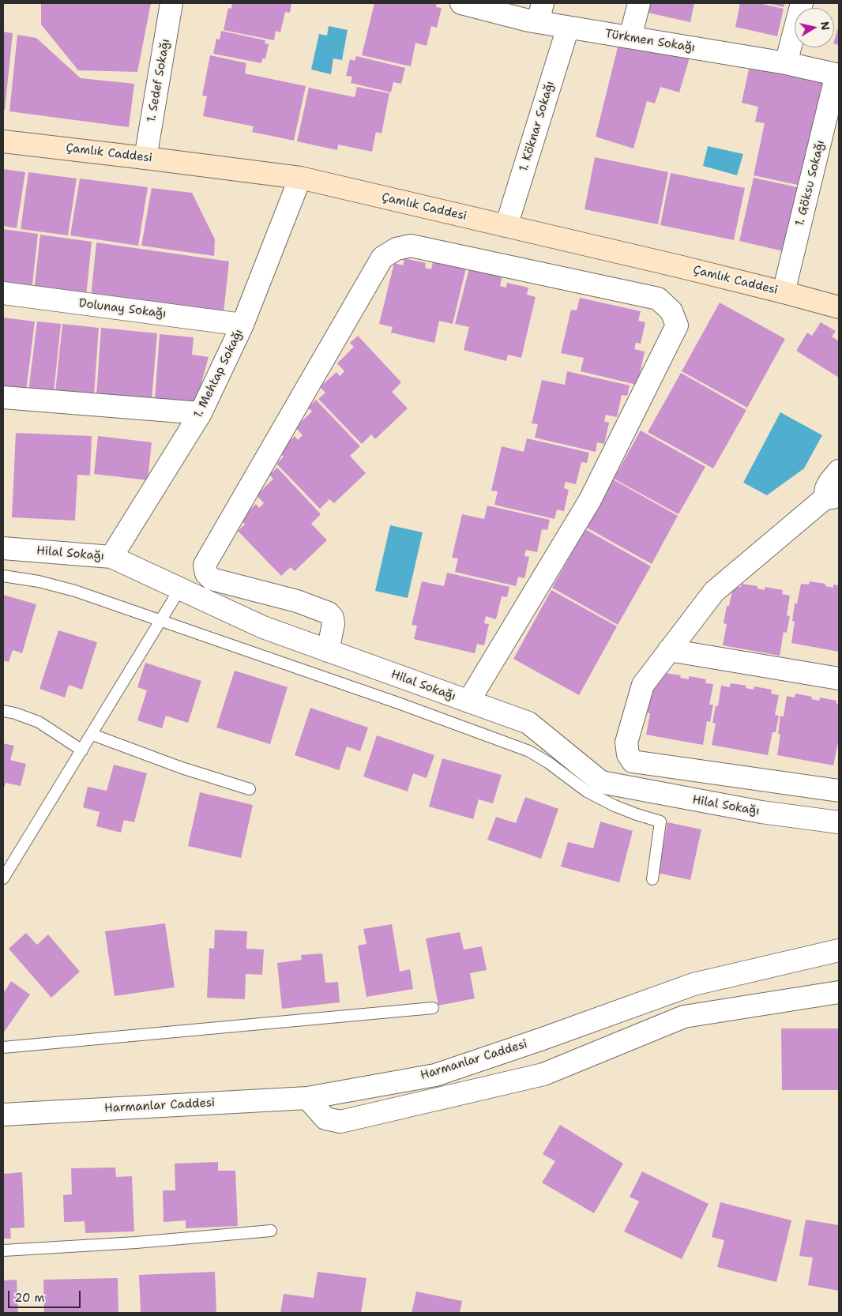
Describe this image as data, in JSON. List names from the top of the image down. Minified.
{"streets":{"main road":["Çamlık Caddesi"],"street":["Türkmen Sokağı","1. Sedef Sokağı","1. Köknar Sokağı","1. Göksu Sokağı","Dolunay Sokağı","1. Mehtap Sokağı","Hilal Sokağı","Harmanlar Caddesi"]},"crossings":[["Türkmen Sokağı","1. Köknar Sokağı"],["Türkmen Sokağı","1. Göksu Sokağı"],["1. Sedef Sokağı","Çamlık Caddesi"],["1. Köknar Sokağı","Çamlık Caddesi"],["Çamlık Caddesi","1. Göksu Sokağı"],["Çamlık Caddesi","1. Mehtap Sokağı"],["Dolunay Sokağı","1. Mehtap Sokağı"],["1. Mehtap Sokağı","Hilal Sokağı"]],"scale_bar":"20 m","north":"right"}
